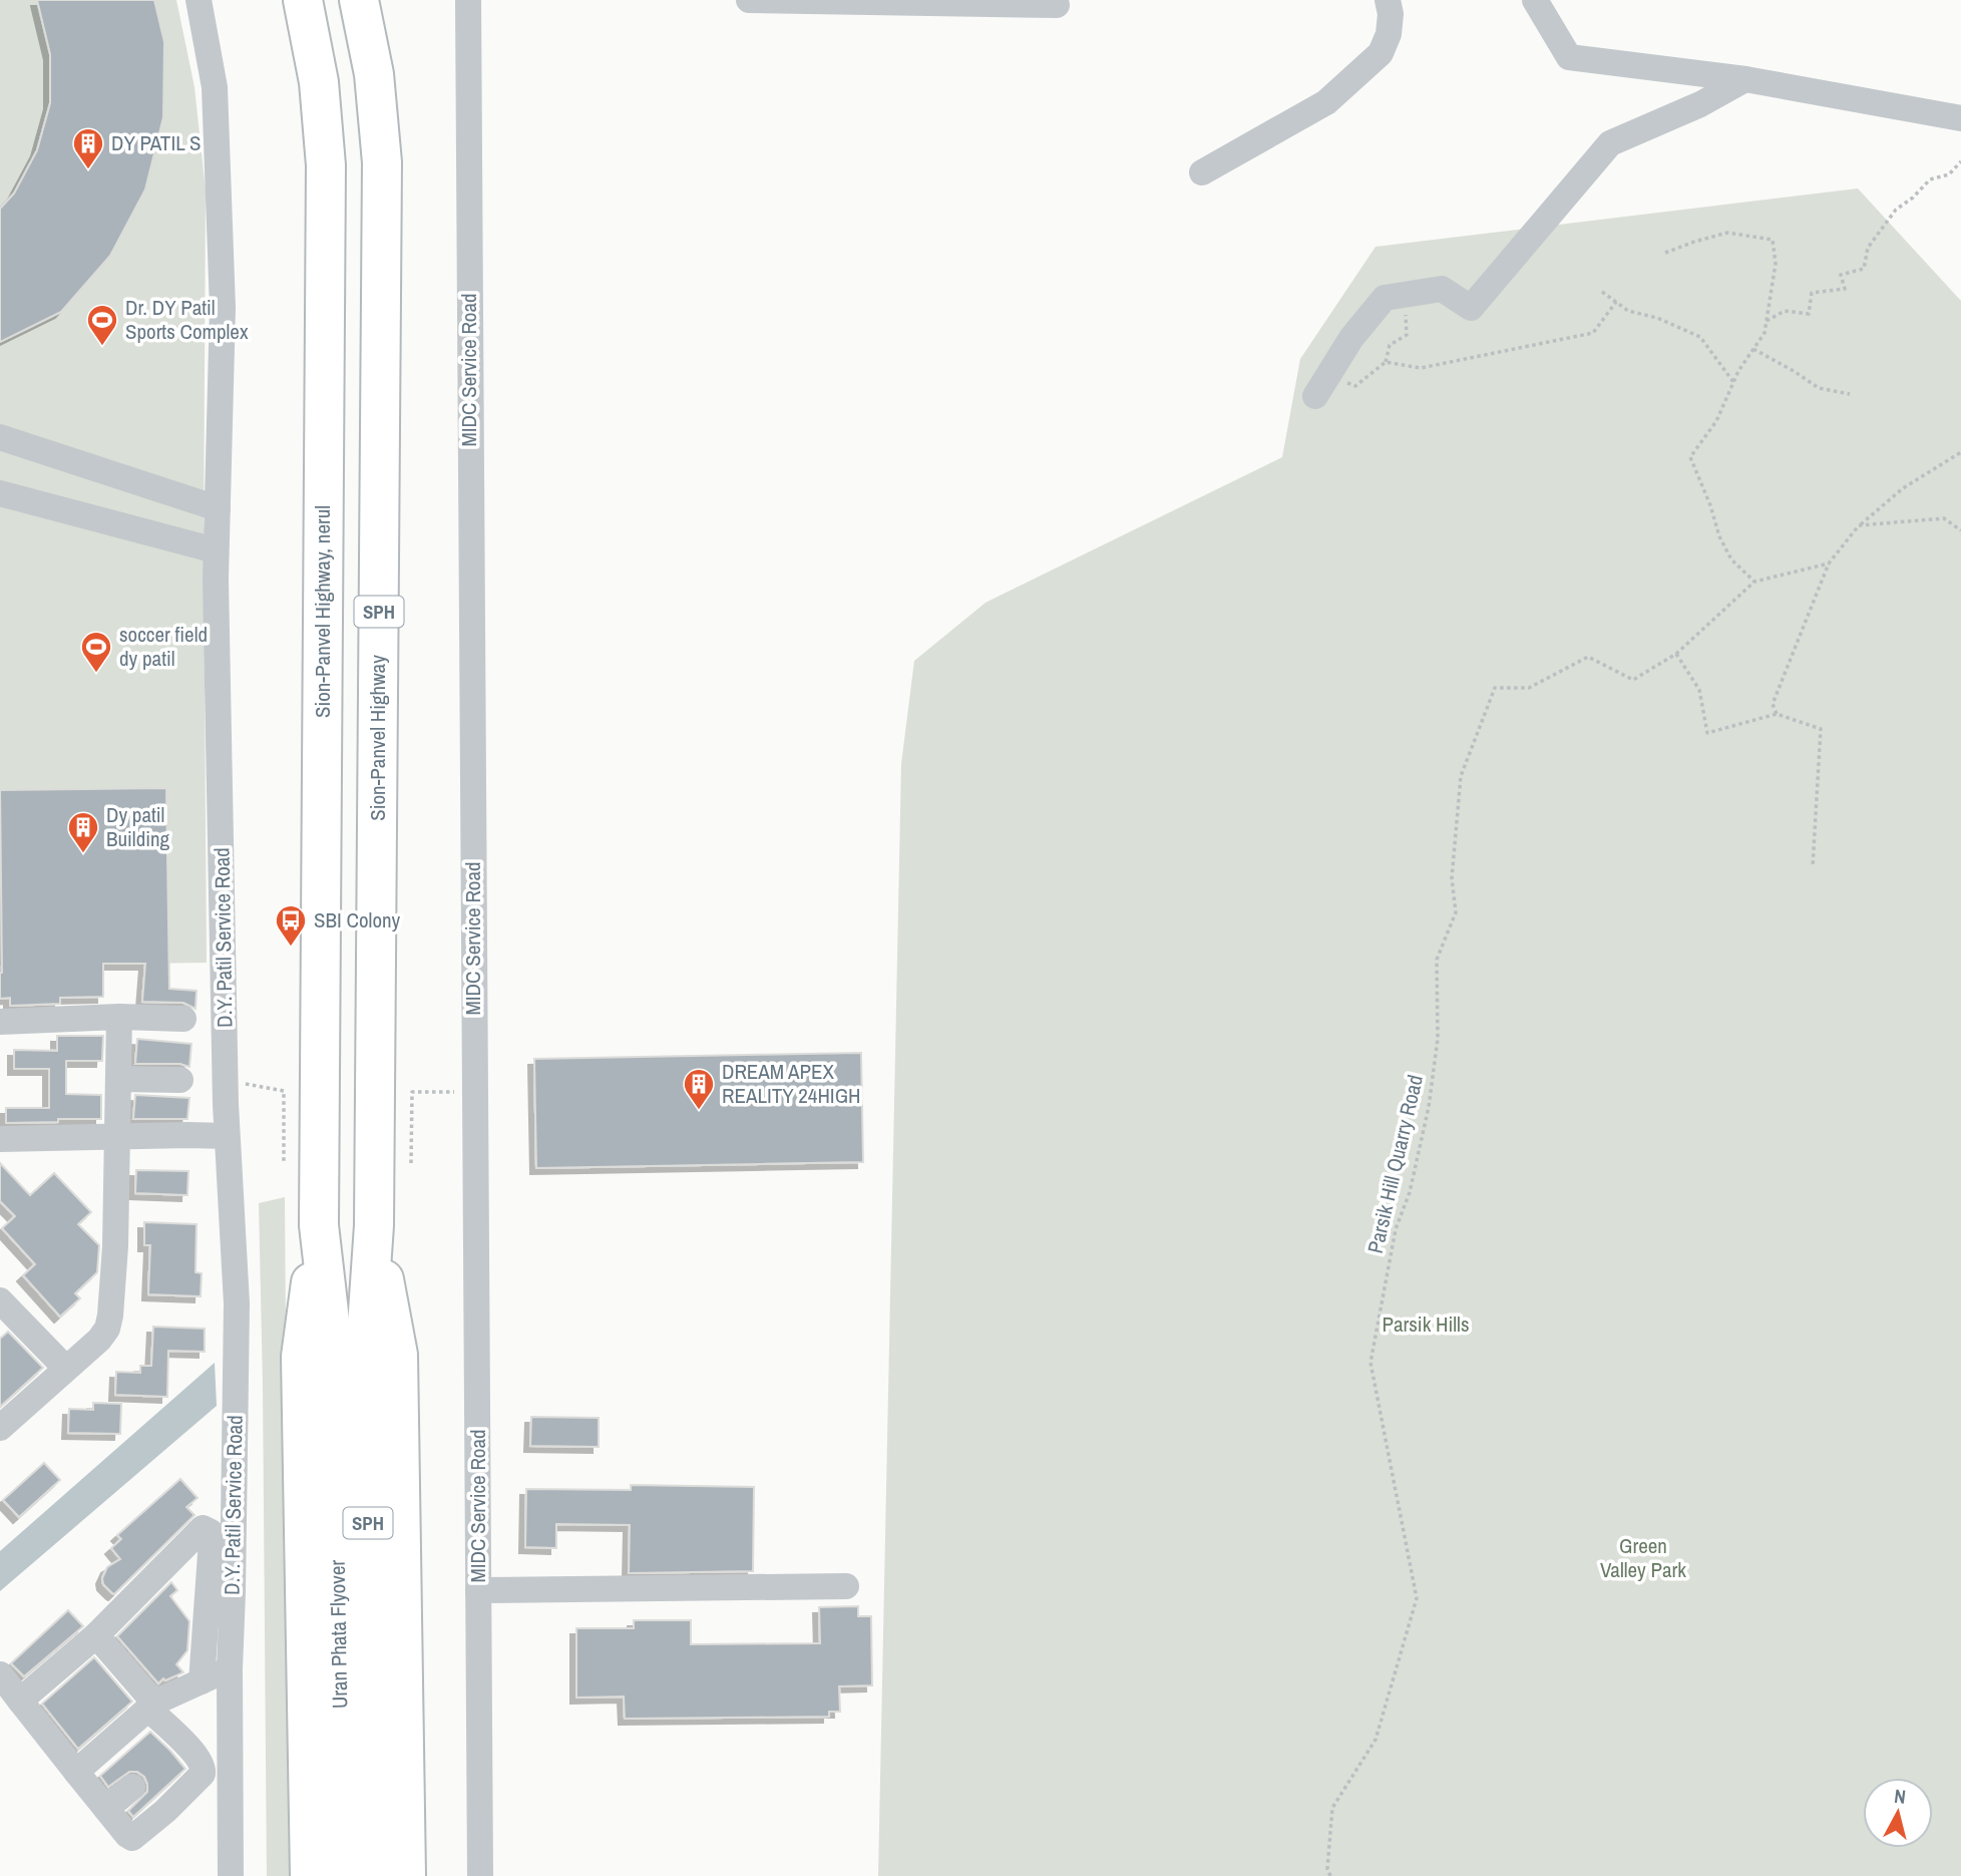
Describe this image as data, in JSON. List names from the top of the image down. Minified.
{"streets":{"highway":["Sion-Panvel Highway, nerul","SPH","Sion-Panvel Highway","Uran Phata Flyover"],"street":["MIDC Service Road","D.Y. Patil Service Road"],"path":["Parsik Hill Quarry Road"]},"crossings":[["Sion-Panvel Highway, nerul","Uran Phata Flyover"],["Sion-Panvel Highway","Uran Phata Flyover"]],"parks":["Parsik Hills","Green Valley Park"],"places":{"building":["DY PATIL S","Dy patil Building","DREAM APEX REALITY 24HIGH"],"sports":["Dr. DY Patil Sports Complex","soccer field dy patil"],"bus stop":["SBI Colony"]},"north":"top"}
